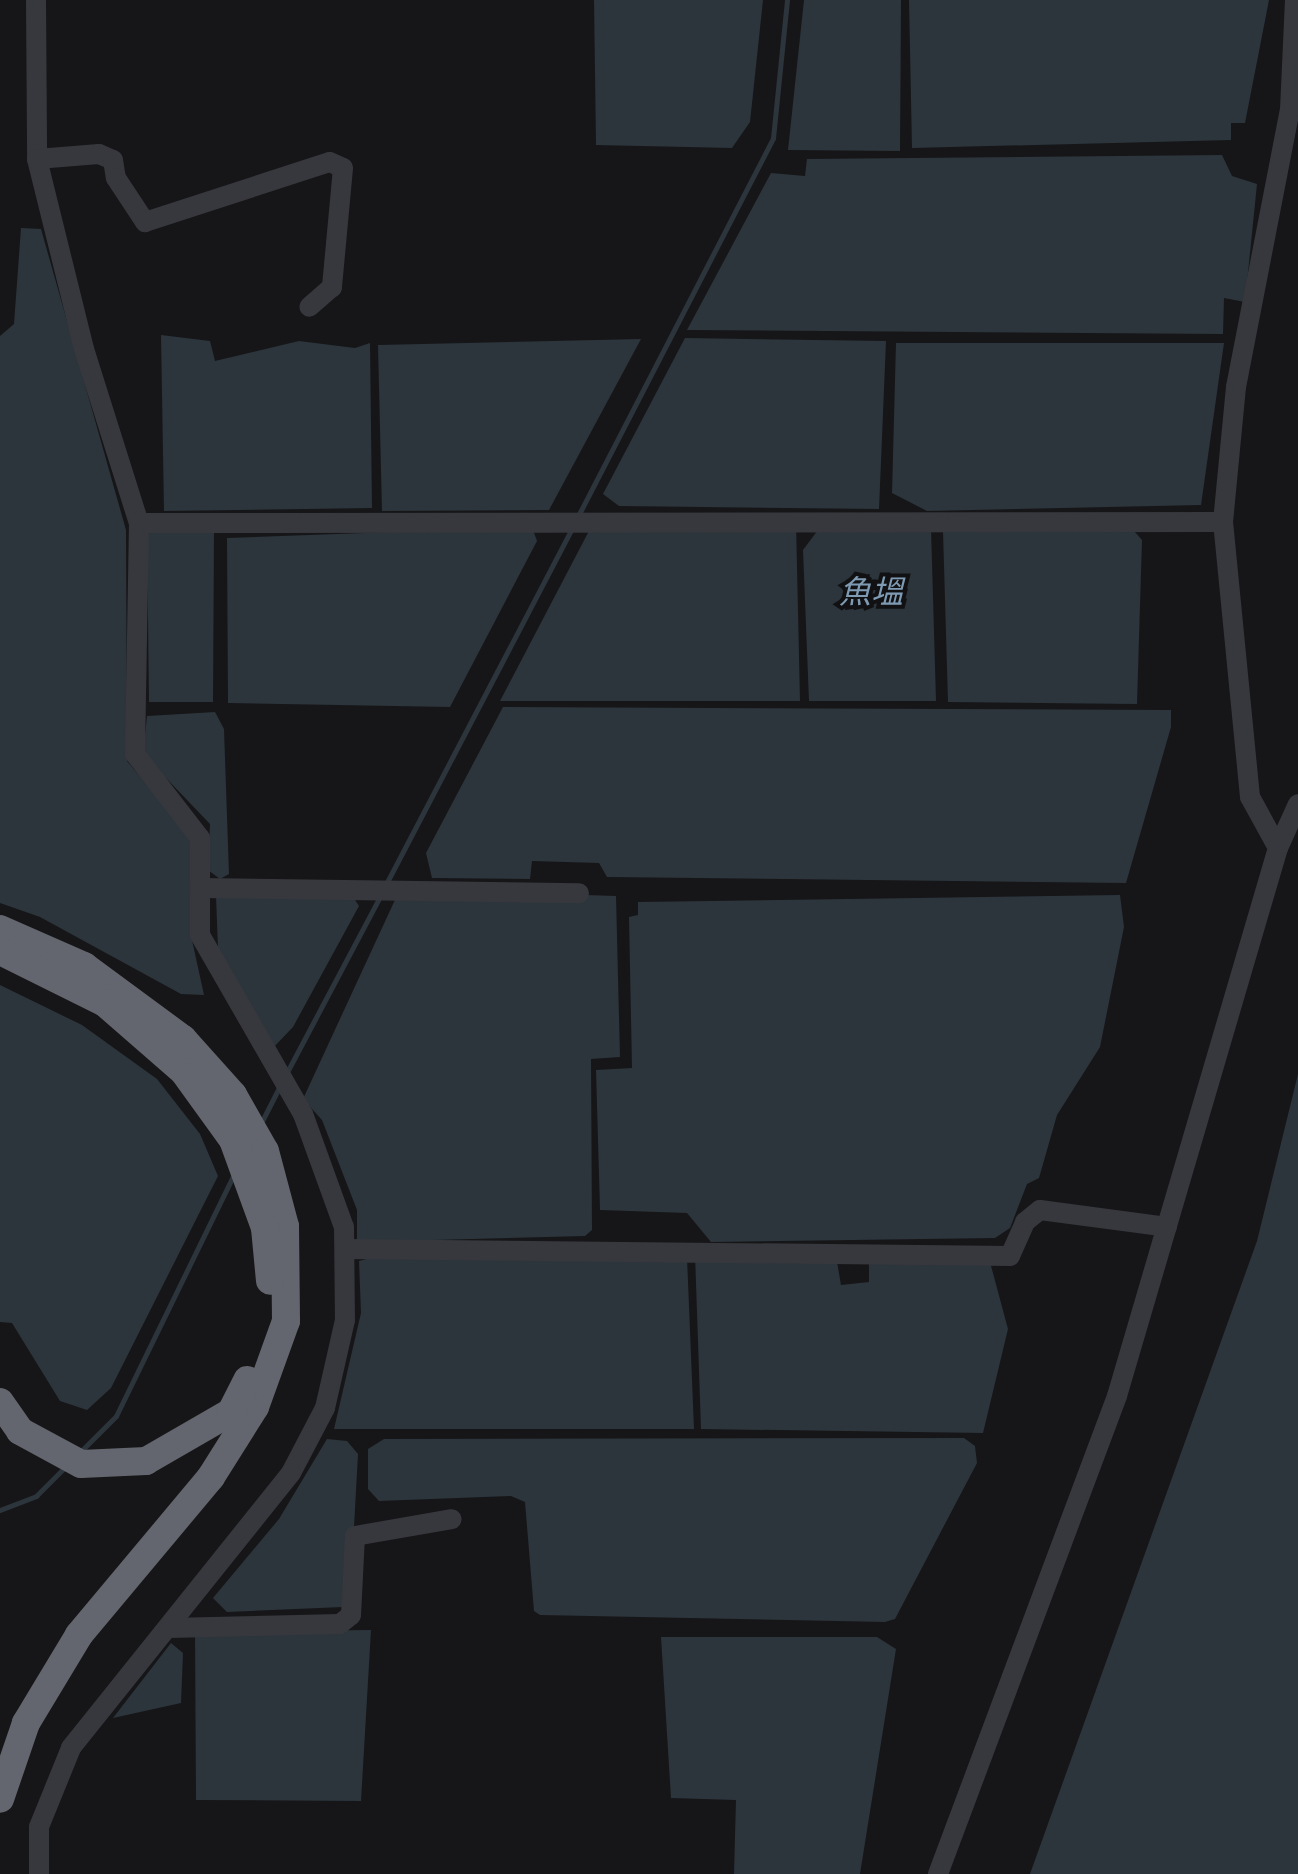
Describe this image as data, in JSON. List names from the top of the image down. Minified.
{"water":["魚塭"]}
